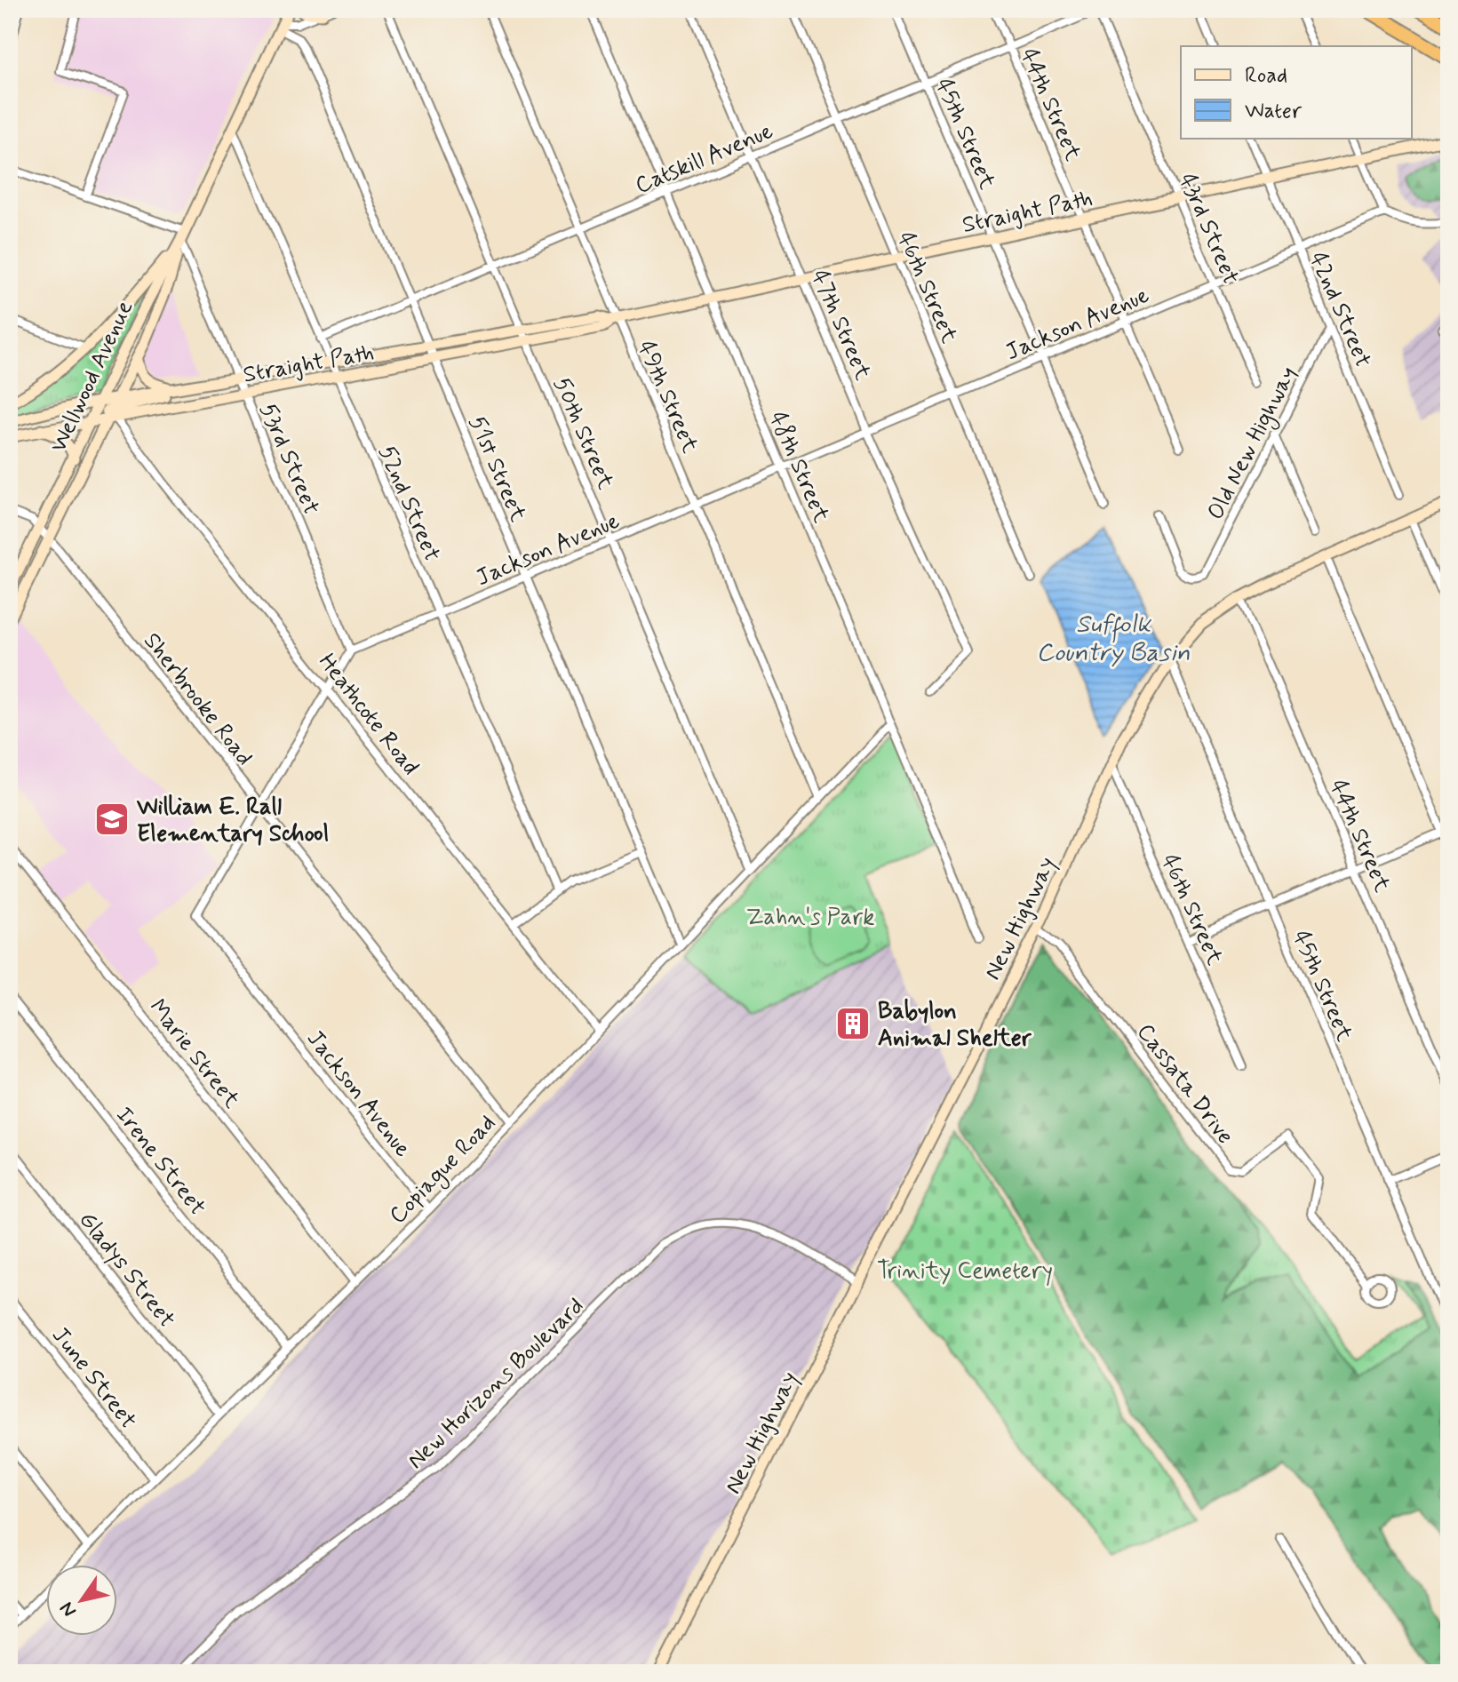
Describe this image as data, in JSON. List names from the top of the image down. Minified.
{"streets":{"main road":["Straight Path","Wellwood Avenue","New Highway"],"street":["44th Street","45th Street","Catskill Avenue","43rd Street","46th Street","42nd Street","Jackson Avenue","47th Street","49th Street","50th Street","Old New Highway","53rd Street","48th Street","51st Street","52nd Street","Sherbrooke Road","Heathcote Road","Marie Street","Cassata Drive","Irene Street","Copiague Road","Gladys Street","June Street","New Horizons Boulevard"]},"crossings":[["44th Street","Catskill Avenue"],["44th Street","Straight Path"],["44th Street","Jackson Avenue"],["44th Street","New Highway"],["45th Street","Catskill Avenue"],["45th Street","Straight Path"],["45th Street","Jackson Avenue"],["45th Street","New Highway"],["Catskill Avenue","43rd Street"],["Catskill Avenue","46th Street"],["Catskill Avenue","47th Street"],["Catskill Avenue","49th Street"],["Catskill Avenue","50th Street"],["Catskill Avenue","48th Street"],["Catskill Avenue","51st Street"],["Catskill Avenue","52nd Street"],["Straight Path","43rd Street"],["Straight Path","46th Street"],["Straight Path","42nd Street"],["Straight Path","47th Street"],["Straight Path","Wellwood Avenue"],["Straight Path","49th Street"],["Straight Path","50th Street"],["Straight Path","53rd Street"],["Straight Path","48th Street"],["Straight Path","51st Street"],["Straight Path","52nd Street"],["Straight Path","Heathcote Road"],["43rd Street","Jackson Avenue"],["46th Street","Jackson Avenue"],["46th Street","New Highway"],["42nd Street","Jackson Avenue"],["42nd Street","Old New Highway"],["Jackson Avenue","47th Street"],["Jackson Avenue","49th Street"],["Jackson Avenue","50th Street"],["Jackson Avenue","53rd Street"],["Jackson Avenue","48th Street"],["Jackson Avenue","51st Street"],["Jackson Avenue","52nd Street"],["Jackson Avenue","Sherbrooke Road"],["Jackson Avenue","Heathcote Road"],["Jackson Avenue","Copiague Road"],["Wellwood Avenue","53rd Street"],["Wellwood Avenue","51st Street"],["Wellwood Avenue","52nd Street"],["Wellwood Avenue","Sherbrooke Road"],["Wellwood Avenue","Heathcote Road"],["49th Street","Copiague Road"],["50th Street","Copiague Road"],["48th Street","Copiague Road"],["51st Street","Copiague Road"],["Sherbrooke Road","Copiague Road"],["Heathcote Road","Copiague Road"],["New Highway","Cassata Drive"],["New Highway","New Horizons Boulevard"],["Marie Street","Copiague Road"],["Irene Street","Copiague Road"],["Copiague Road","Gladys Street"],["Copiague Road","June Street"]],"water":["Suffolk Country Basin"],"parks":["Zahn's Park","Trinity Cemetery"],"places":{"school or university":["William E. Rall Elementary School"],"building":["Babylon Animal Shelter"]},"legend":["Road","Water"],"north":"bottom left"}
